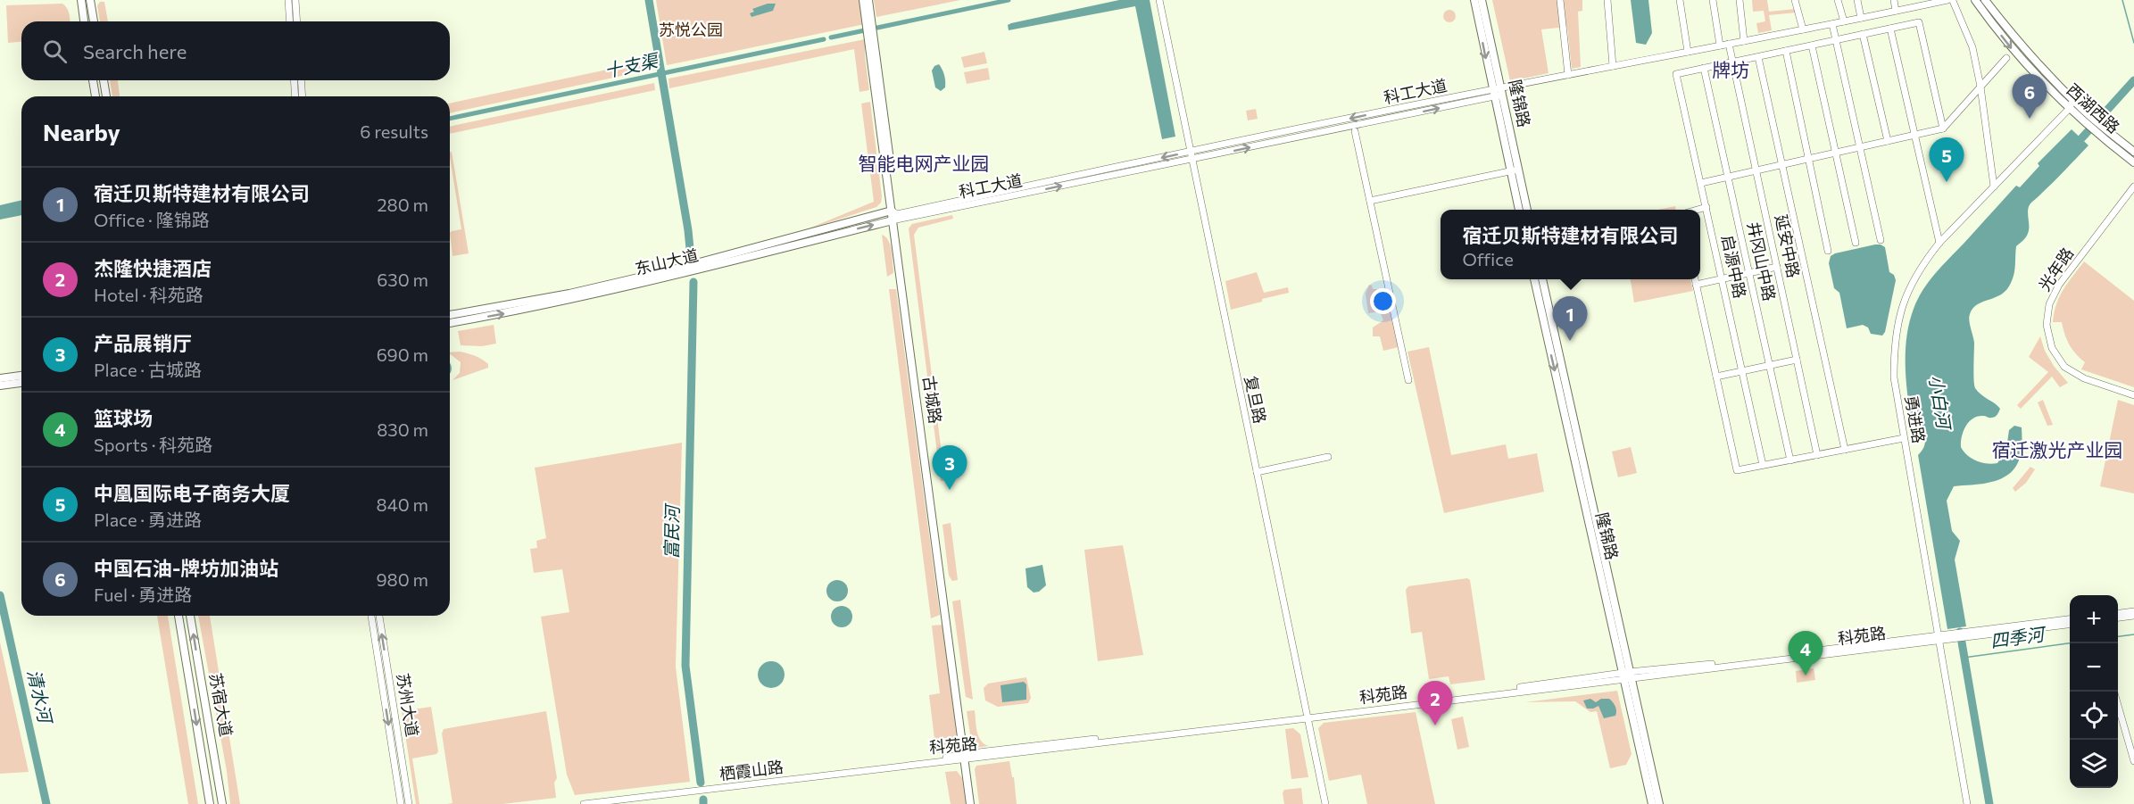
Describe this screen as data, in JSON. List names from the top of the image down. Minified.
{"streets":{"main road":["隆锦路","西湖西路","东山大道","古城路","苏宿大道"],"street":["科工大道","延安中路","井冈山中路","启源中路","光年路","复旦路","勇进路","科苑路","苏州大道","栖霞山路"]},"crossings":[["科工大道","隆锦路"],["科工大道","延安中路"],["科工大道","东山大道"],["科工大道","古城路"],["科工大道","复旦路"],["隆锦路","科苑路"],["西湖西路","勇进路"],["井冈山中路","启源中路"],["东山大道","古城路"],["古城路","科苑路"],["复旦路","科苑路"],["勇进路","科苑路"],["科苑路","栖霞山路"]],"districts":["牌坊","智能电网产业园","宿迁激光产业园"],"water":["十支渠","小白河","富民河","四季河","清水河"],"parks":["苏悦公园"],"page":{"search":"Search here","pins":["6","5","1","3","4","2"],"heading":["Nearby","6 results"],"list":[{"mark":"1","name":"宿迁贝斯特建材有限公司","note":"Office · 隆锦路","value":"280 m"},{"mark":"2","name":"杰隆快捷酒店","note":"Hotel · 科苑路","value":"630 m"},{"mark":"3","name":"产品展销厅","note":"Place · 古城路","value":"690 m"},{"mark":"4","name":"篮球场","note":"Sports · 科苑路","value":"830 m"},{"mark":"5","name":"中凰国际电子商务大厦","note":"Place · 勇进路","value":"840 m"},{"mark":"6","name":"中国石油-牌坊加油站","note":"Fuel · 勇进路","value":"980 m"}],"popup":["宿迁贝斯特建材有限公司","Office"],"map_buttons":["+","−"]}}
